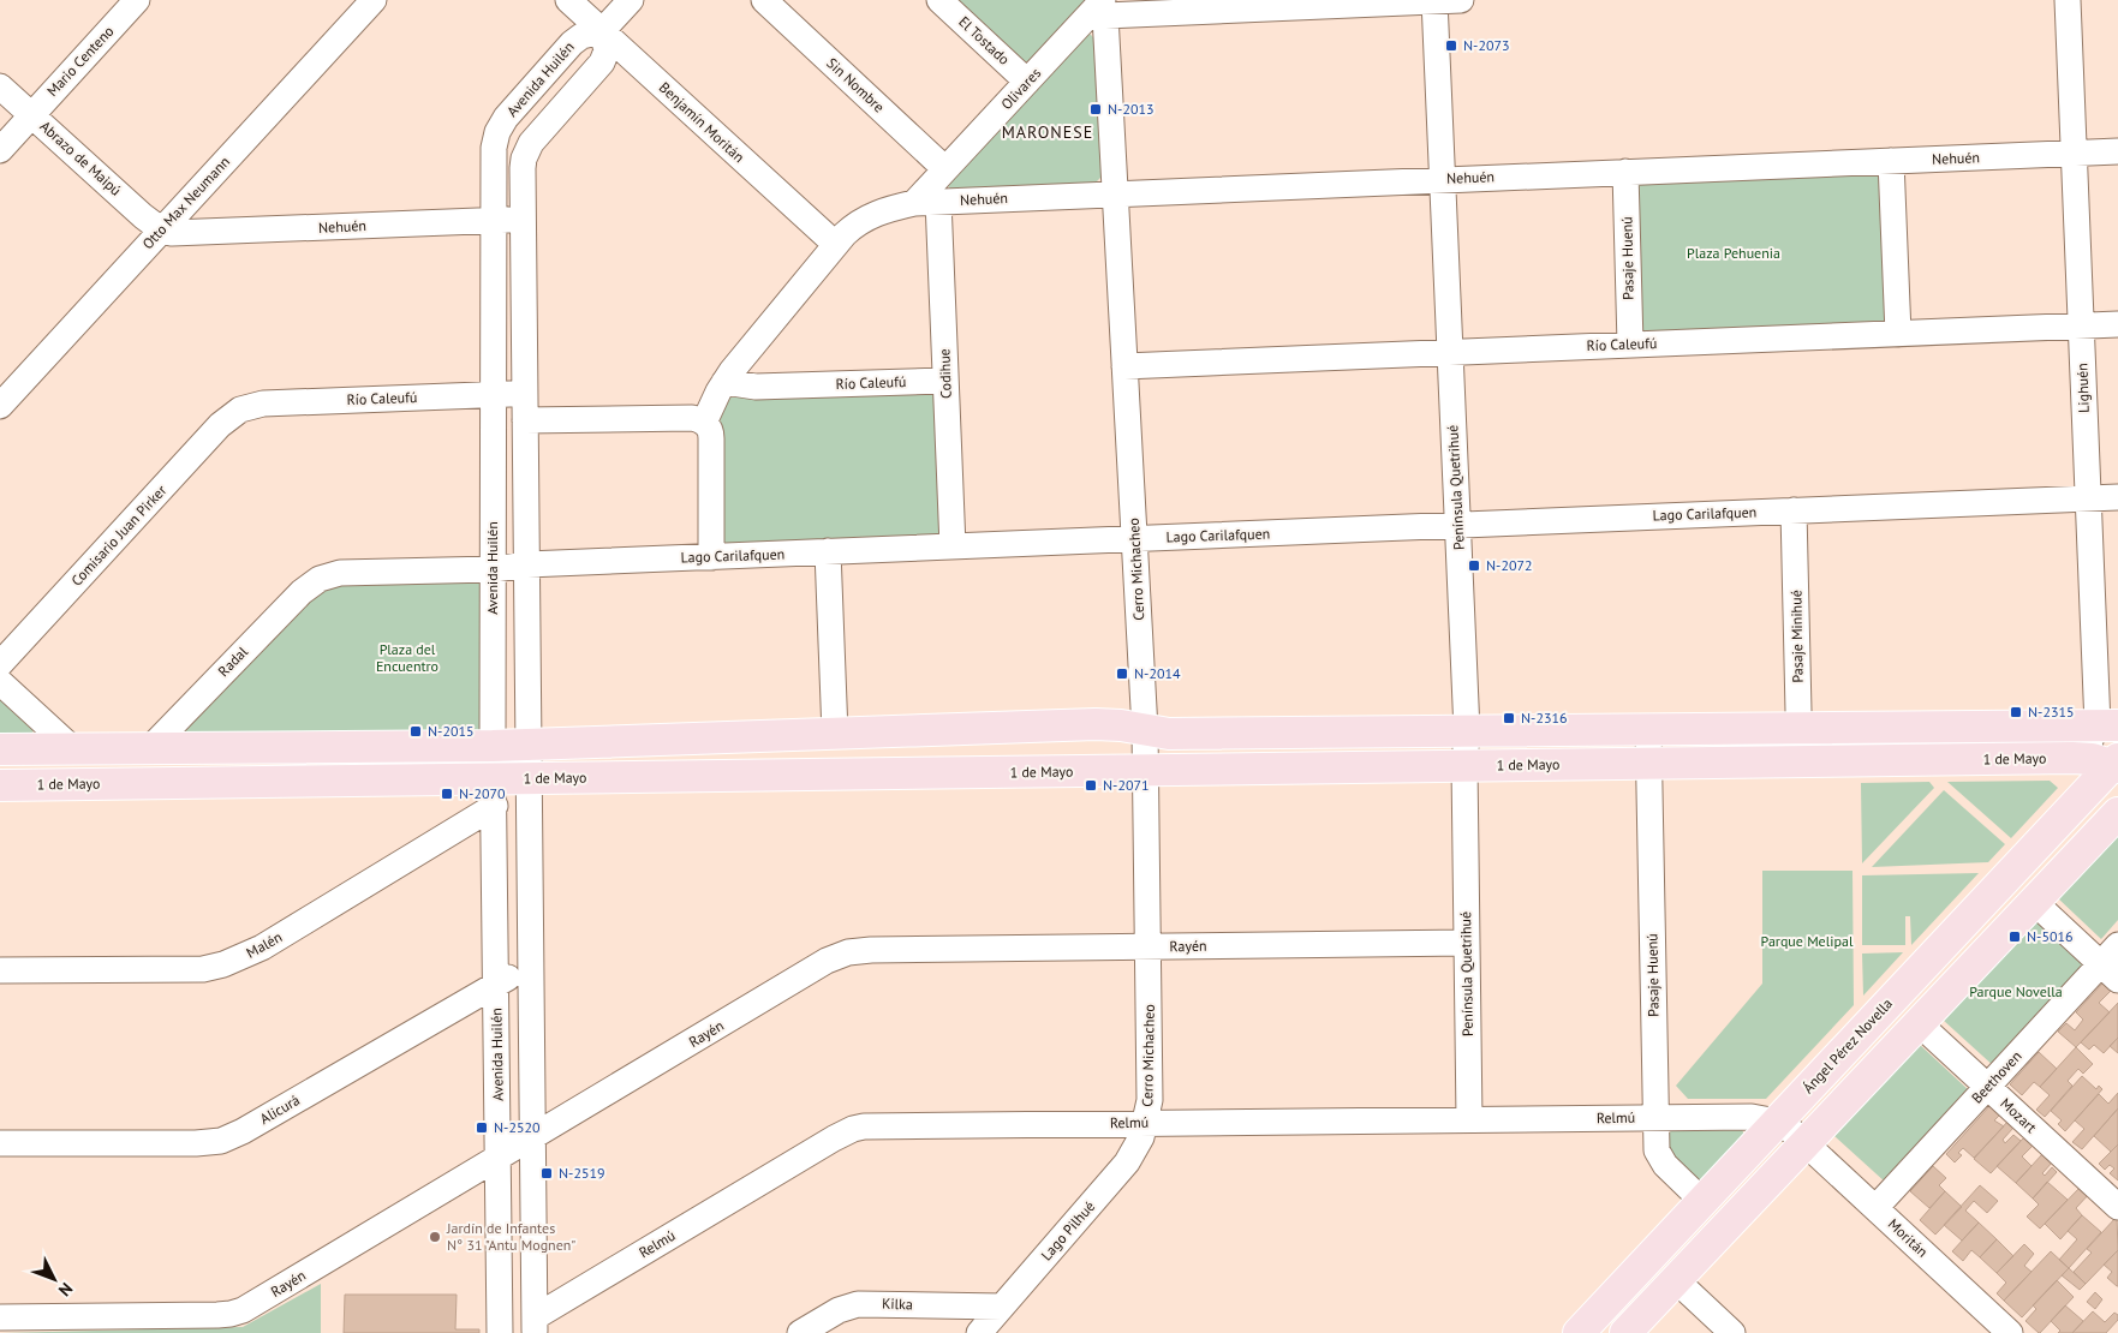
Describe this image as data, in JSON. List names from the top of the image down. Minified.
{"streets":{"main road":["1 de Mayo","Ángel Pérez Novella"],"street":["El Tostado","Mario Centeno","Avenida Huilén","Sin Nombre","Olivares","Benjamín Moritán","Abrazo de Maipú","Nehuén","Otto Max Neumann","Pasaje Huenú","Río Caleufú","Codihue","Lighuén","Península Quetrihué","Lago Carilafquen","Comisario Juan Pirker","Cerro Michacheo","Pasaje Minihué","Radal","Malén","Rayén","Beethoven","Alicurá","Mozart","Relmú","Lago Pilhué","Moritán","Kilka"]},"crossings":[["El Tostado","Olivares"],["Mario Centeno","Abrazo de Maipú"],["Avenida Huilén","Benjamín Moritán"],["Avenida Huilén","Nehuén"],["Avenida Huilén","Río Caleufú"],["Avenida Huilén","Lago Carilafquen"],["Avenida Huilén","1 de Mayo"],["Avenida Huilén","Malén"],["Avenida Huilén","Rayén"],["Avenida Huilén","Alicurá"],["Sin Nombre","Olivares"],["Olivares","Nehuén"],["Olivares","Codihue"],["Olivares","Cerro Michacheo"],["Benjamín Moritán","Nehuén"],["Abrazo de Maipú","Nehuén"],["Abrazo de Maipú","Otto Max Neumann"],["Nehuén","Otto Max Neumann"],["Nehuén","Pasaje Huenú"],["Nehuén","Codihue"],["Nehuén","Lighuén"],["Nehuén","Península Quetrihué"],["Nehuén","Cerro Michacheo"],["Pasaje Huenú","Río Caleufú"],["Pasaje Huenú","1 de Mayo"],["Pasaje Huenú","Ángel Pérez Novella"],["Pasaje Huenú","Relmú"],["Río Caleufú","Codihue"],["Río Caleufú","Lighuén"],["Río Caleufú","Península Quetrihué"],["Río Caleufú","Comisario Juan Pirker"],["Río Caleufú","Cerro Michacheo"],["Codihue","Lago Carilafquen"],["Lighuén","Lago Carilafquen"],["Lighuén","1 de Mayo"],["Lighuén","Ángel Pérez Novella"],["Península Quetrihué","Lago Carilafquen"],["Península Quetrihué","1 de Mayo"],["Península Quetrihué","Rayén"],["Península Quetrihué","Relmú"],["Lago Carilafquen","Cerro Michacheo"],["Lago Carilafquen","Pasaje Minihué"],["Lago Carilafquen","Radal"],["Cerro Michacheo","1 de Mayo"],["Cerro Michacheo","Rayén"],["Cerro Michacheo","Relmú"],["Cerro Michacheo","Lago Pilhué"],["Pasaje Minihué","1 de Mayo"],["1 de Mayo","Malén"],["1 de Mayo","Ángel Pérez Novella"],["Ángel Pérez Novella","Relmú"],["Beethoven","Mozart"],["Beethoven","Moritán"],["Relmú","Lago Pilhué"],["Lago Pilhué","Kilka"]],"districts":["MARONESE"],"parks":["Plaza Pehuenia","Plaza del Encuentro","Parque Melipal","Parque Novella"],"places":{"transit":["N-2073","N-2013","N-2072","N-2014","N-2315","N-2316","N-2015","N-2071","N-2070","N-5016","N-2520","N-2519"],"other":["Jardín de Infantes N° 31 \"Antu Mognen\""]},"north":"bottom right"}
